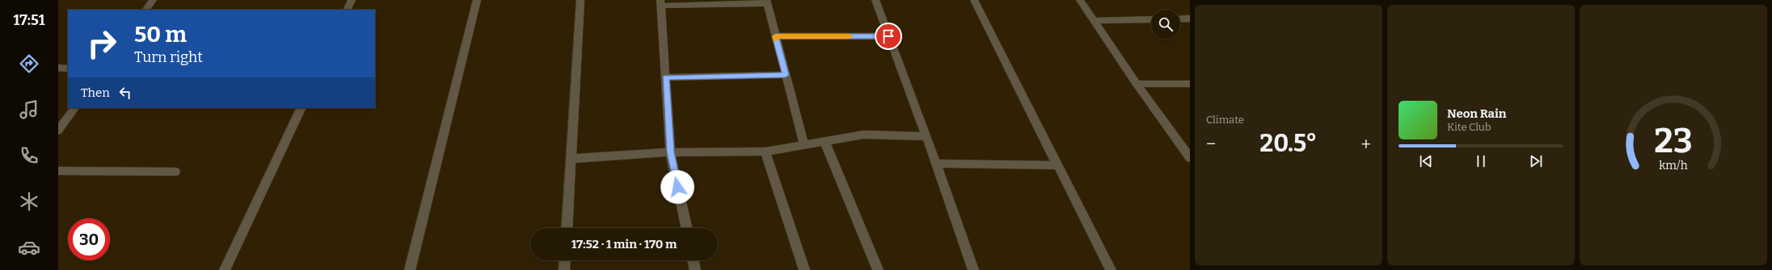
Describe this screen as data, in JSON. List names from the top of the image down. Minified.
{"page":{"tabs":"17:51","tile":"Climate","turn":["50 m","Turn right"],"then":"Then","song":["Neon Rain","Kite Club"],"heat":["−","20.5°","+"],"limit":"30","trip":"17:52 · 1 min · 170 m","gauge":["23","km/h"]}}
